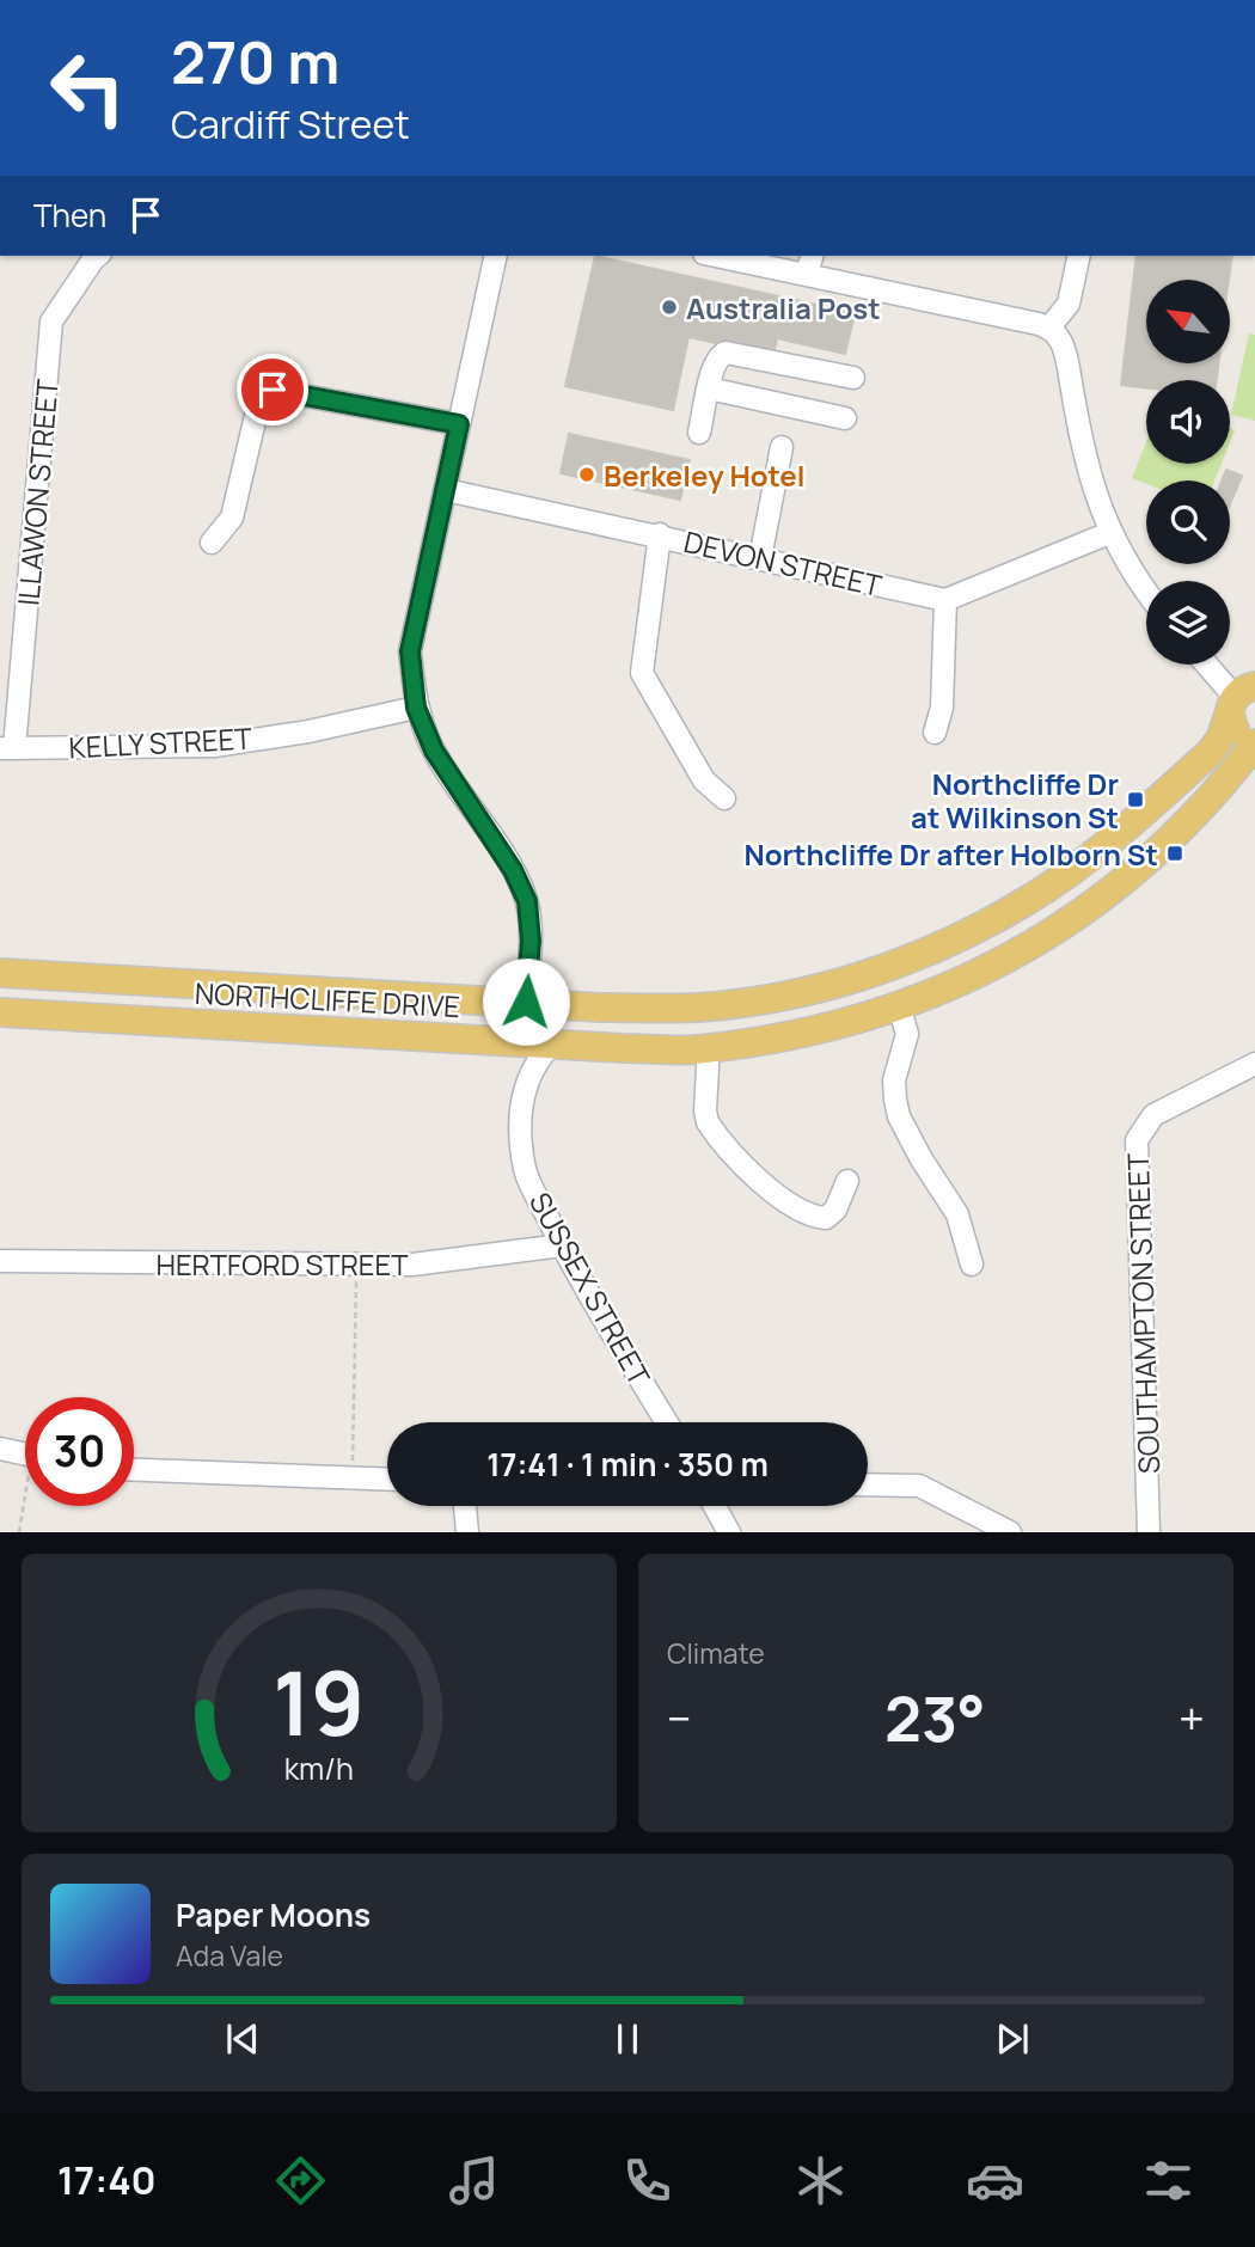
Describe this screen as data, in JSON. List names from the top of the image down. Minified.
{"streets":{"main road":["NORTHCLIFFE DRIVE"],"street":["ILLAWON STREET","DEVON STREET","KELLY STREET","HERTFORD STREET","SUSSEX STREET","SOUTHAMPTON STREET"]},"crossings":[["ILLAWON STREET","KELLY STREET"],["NORTHCLIFFE DRIVE","SUSSEX STREET"],["HERTFORD STREET","SUSSEX STREET"]],"places":{"other":["Australia Post","Berkeley Hotel"],"transit":["Northcliffe Dr at Wilkinson St","Northcliffe Dr after Holborn St"]},"north":"top left","page":{"turn":["270 m","Cardiff Street"],"then":"Then","limit":"30","trip":"17:41 · 1 min · 350 m","tile":"Climate","heat":["−","23°","+"],"song":["Paper Moons","Ada Vale"],"tabs":"17:40","gauge":["19","km/h"]}}
